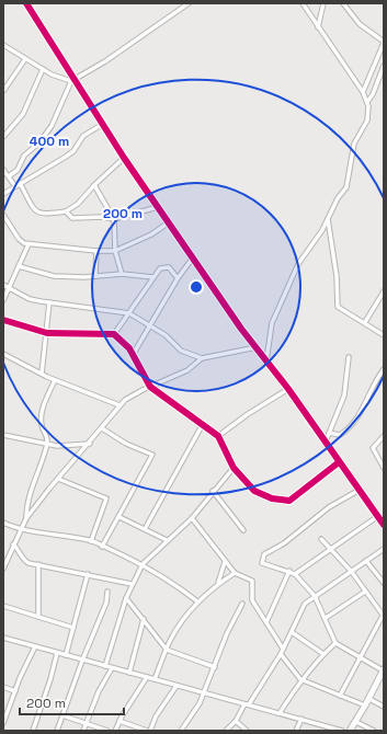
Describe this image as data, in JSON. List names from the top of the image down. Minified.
{"scale_bar":"200 m","rings":["400 m","200 m"]}
